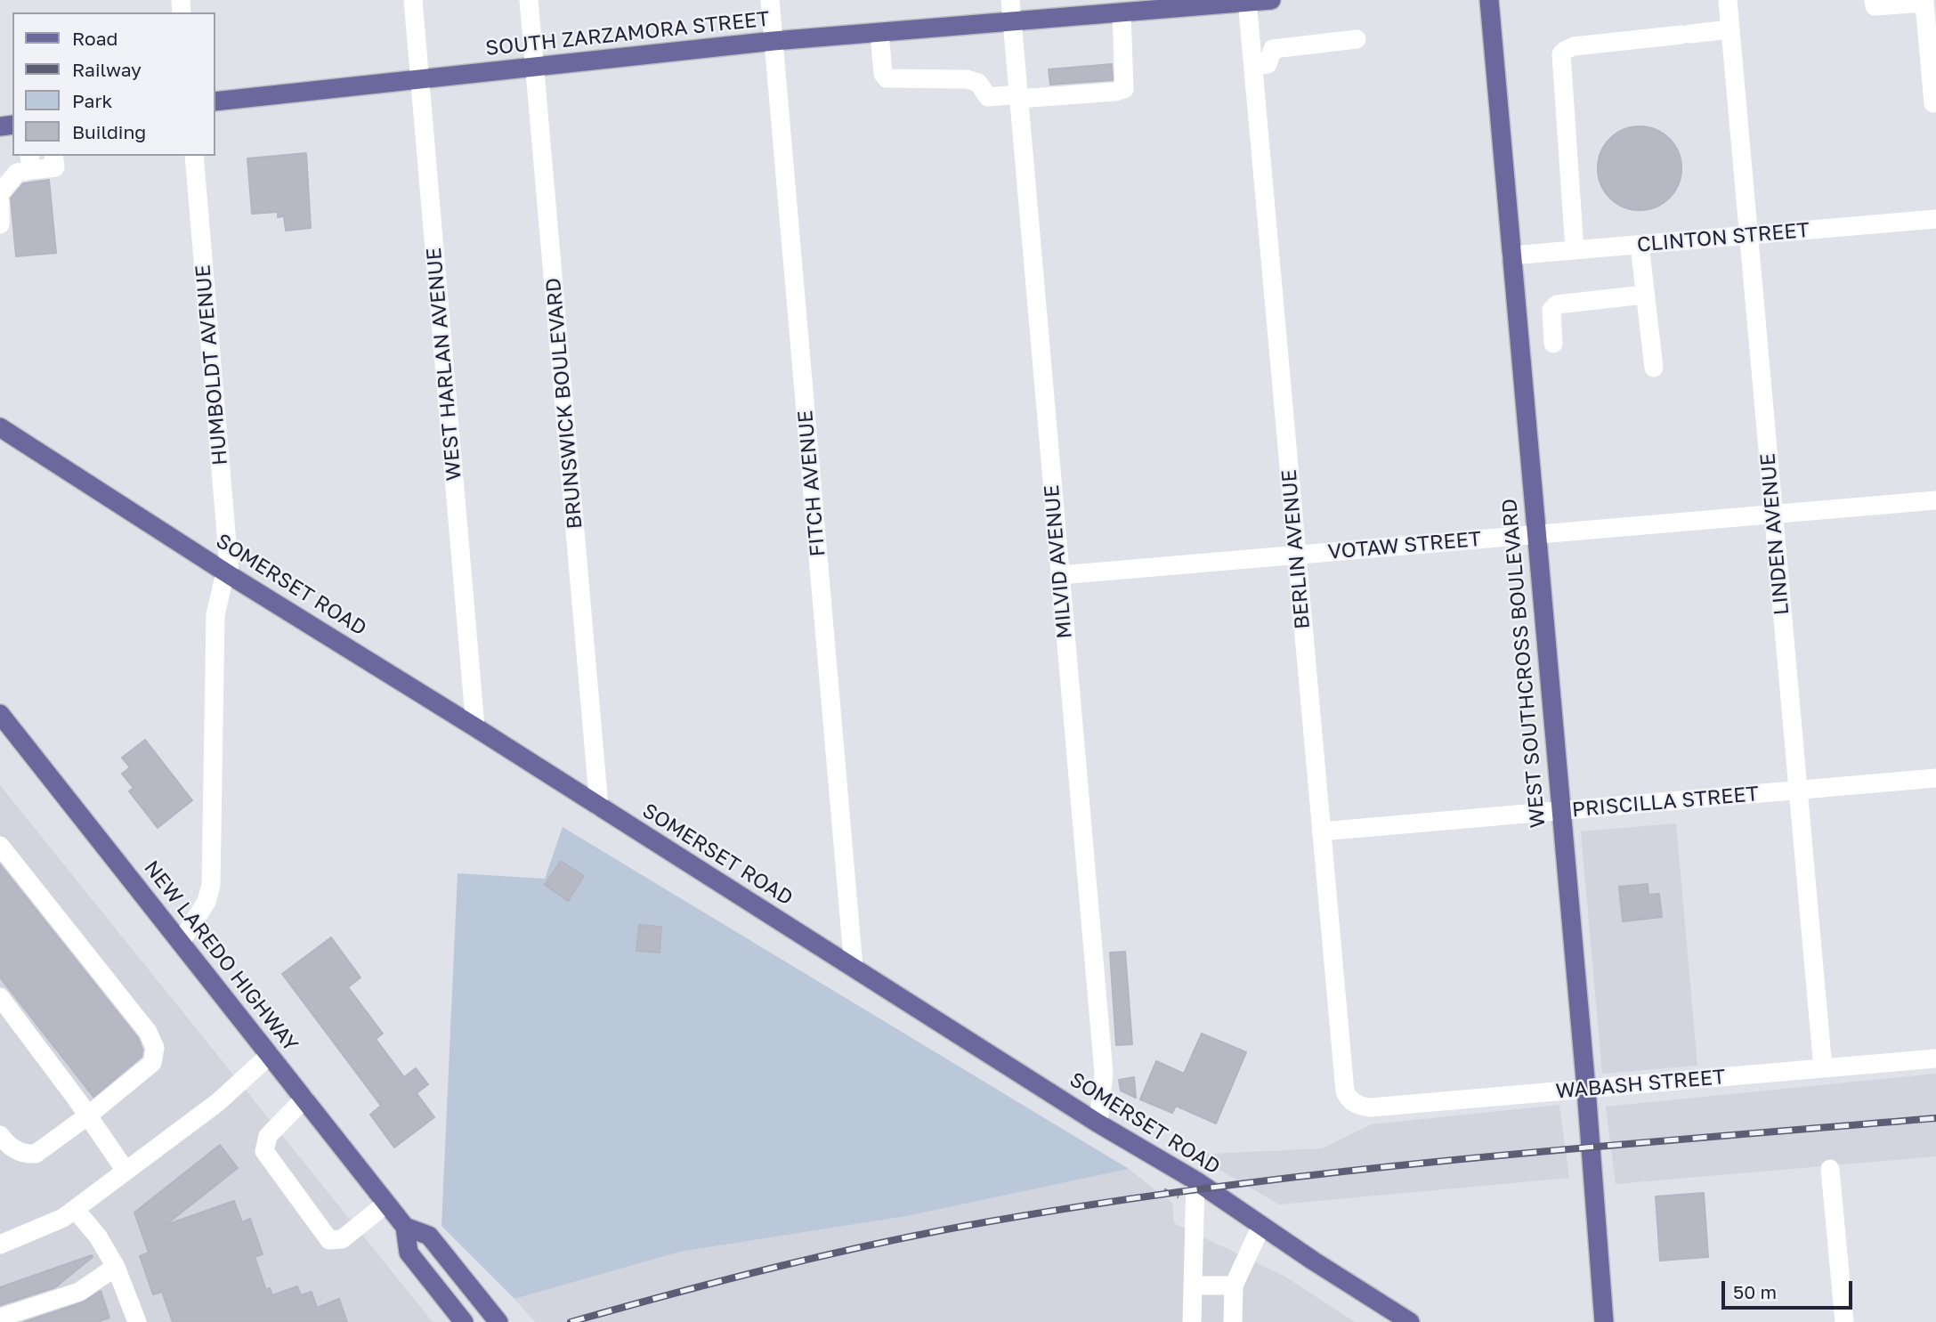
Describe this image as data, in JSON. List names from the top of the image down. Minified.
{"streets":{"main road":["SOUTH ZARZAMORA STREET","SOMERSET ROAD","WEST SOUTHCROSS BOULEVARD","NEW LAREDO HIGHWAY"],"street":["CLINTON STREET","WEST HARLAN AVENUE","HUMBOLDT AVENUE","BRUNSWICK BOULEVARD","FITCH AVENUE","LINDEN AVENUE","VOTAW STREET","BERLIN AVENUE","MILVID AVENUE","PRISCILLA STREET","WABASH STREET"]},"crossings":[["SOUTH ZARZAMORA STREET","WEST HARLAN AVENUE"],["SOUTH ZARZAMORA STREET","BRUNSWICK BOULEVARD"],["SOUTH ZARZAMORA STREET","FITCH AVENUE"],["SOUTH ZARZAMORA STREET","BERLIN AVENUE"],["SOUTH ZARZAMORA STREET","MILVID AVENUE"],["CLINTON STREET","LINDEN AVENUE"],["CLINTON STREET","WEST SOUTHCROSS BOULEVARD"],["WEST HARLAN AVENUE","SOMERSET ROAD"],["HUMBOLDT AVENUE","SOMERSET ROAD"],["HUMBOLDT AVENUE","NEW LAREDO HIGHWAY"],["BRUNSWICK BOULEVARD","SOMERSET ROAD"],["FITCH AVENUE","SOMERSET ROAD"],["LINDEN AVENUE","VOTAW STREET"],["LINDEN AVENUE","PRISCILLA STREET"],["LINDEN AVENUE","WABASH STREET"],["VOTAW STREET","BERLIN AVENUE"],["VOTAW STREET","MILVID AVENUE"],["VOTAW STREET","WEST SOUTHCROSS BOULEVARD"],["BERLIN AVENUE","PRISCILLA STREET"],["BERLIN AVENUE","WABASH STREET"],["MILVID AVENUE","SOMERSET ROAD"],["WEST SOUTHCROSS BOULEVARD","PRISCILLA STREET"],["WEST SOUTHCROSS BOULEVARD","WABASH STREET"]],"legend":["Road","Railway","Park","Building"],"scale_bar":"50 m"}
